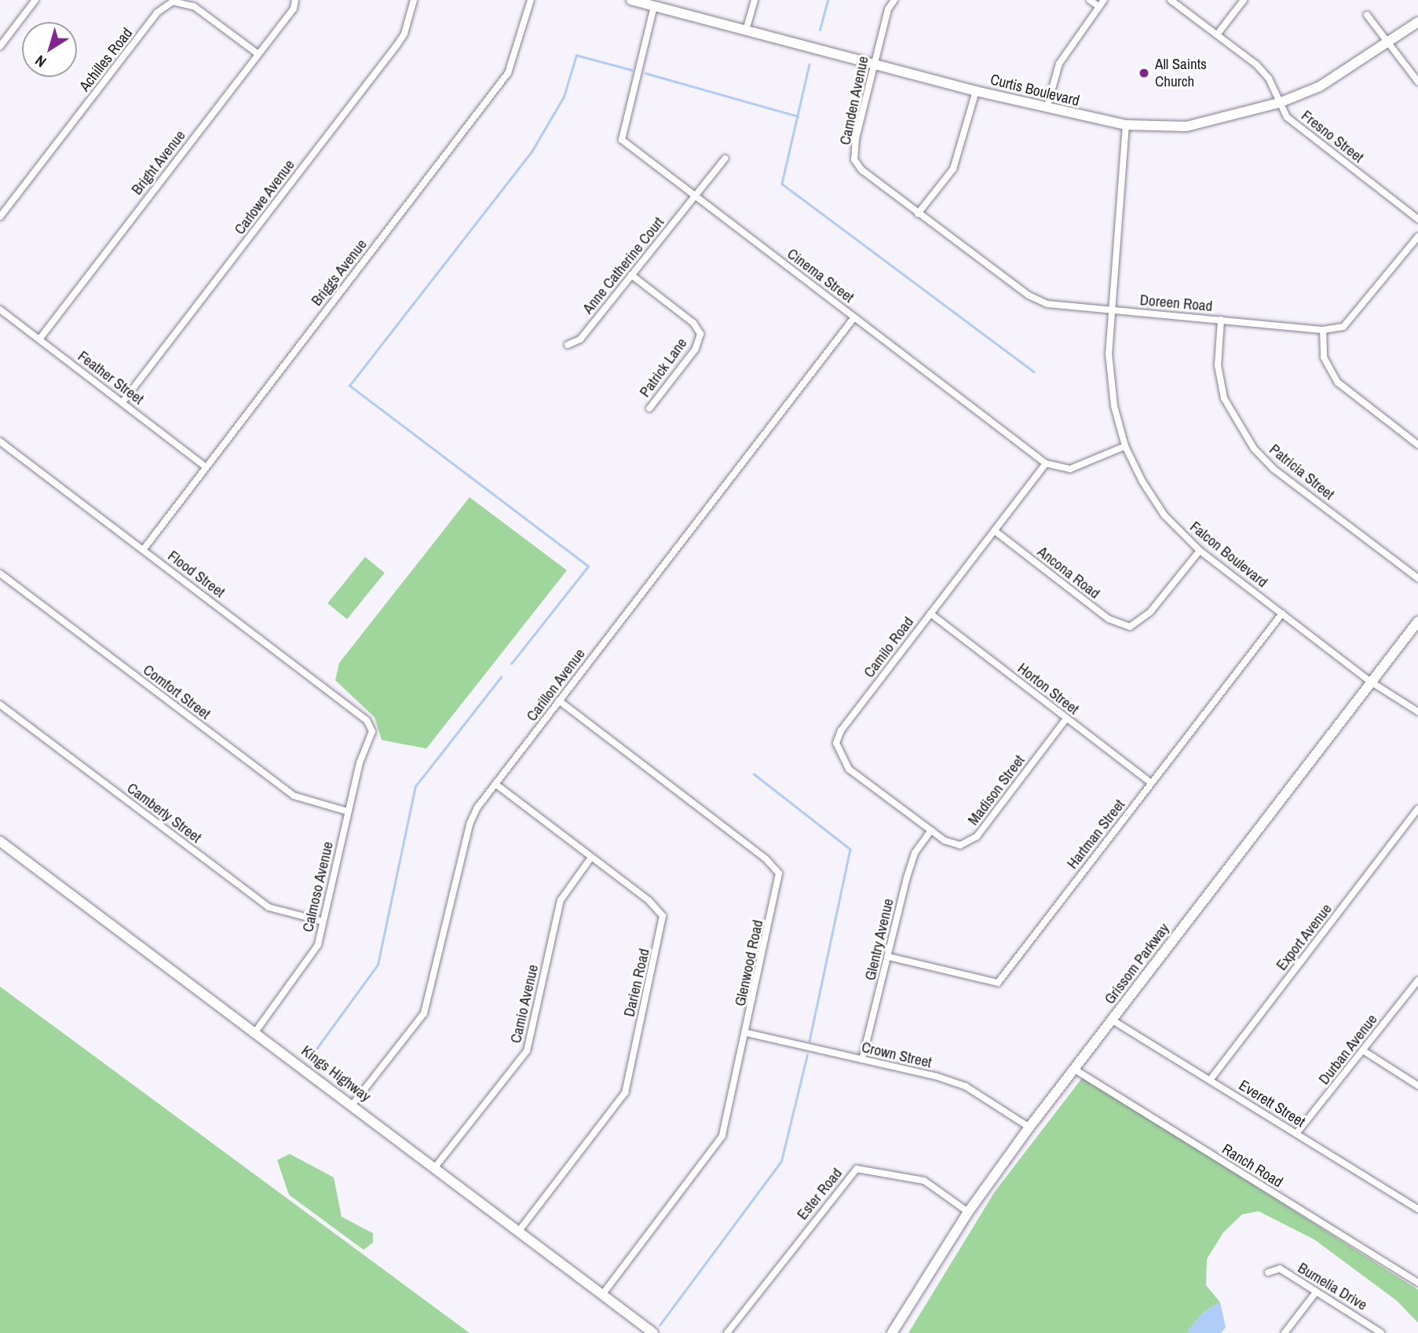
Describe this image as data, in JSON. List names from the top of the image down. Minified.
{"streets":{"street":["Achilles Road","Curtis Boulevard","Camden Avenue","Fresno Street","Bright Avenue","Carlowe Avenue","Anne Catherine Court","Briggs Avenue","Cinema Street","Doreen Road","Patrick Lane","Feather Street","Patricia Street","Falcon Boulevard","Ancona Road","Flood Street","Camilo Road","Carillon Avenue","Horton Street","Comfort Street","Madison Street","Camberly Street","Hartman Street","Calmoso Avenue","Export Avenue","Glentry Avenue","Glenwood Road","Grissom Parkway","Darien Road","Camio Avenue","Durban Avenue","Crown Street","Kings Highway","Everett Street","Ranch Road","Ester Road","Bumelia Drive"]},"crossings":[["Achilles Road","Bright Avenue"],["Curtis Boulevard","Camden Avenue"],["Curtis Boulevard","Fresno Street"],["Curtis Boulevard","Cinema Street"],["Curtis Boulevard","Falcon Boulevard"],["Camden Avenue","Doreen Road"],["Bright Avenue","Feather Street"],["Carlowe Avenue","Feather Street"],["Anne Catherine Court","Cinema Street"],["Anne Catherine Court","Patrick Lane"],["Briggs Avenue","Feather Street"],["Briggs Avenue","Flood Street"],["Cinema Street","Falcon Boulevard"],["Cinema Street","Camilo Road"],["Cinema Street","Carillon Avenue"],["Doreen Road","Patricia Street"],["Doreen Road","Falcon Boulevard"],["Falcon Boulevard","Ancona Road"],["Falcon Boulevard","Hartman Street"],["Falcon Boulevard","Grissom Parkway"],["Ancona Road","Camilo Road"],["Flood Street","Calmoso Avenue"],["Camilo Road","Horton Street"],["Camilo Road","Madison Street"],["Camilo Road","Glentry Avenue"],["Carillon Avenue","Glenwood Road"],["Carillon Avenue","Darien Road"],["Carillon Avenue","Kings Highway"],["Horton Street","Madison Street"],["Horton Street","Hartman Street"],["Comfort Street","Calmoso Avenue"],["Madison Street","Glentry Avenue"],["Camberly Street","Calmoso Avenue"],["Hartman Street","Glentry Avenue"],["Calmoso Avenue","Kings Highway"],["Export Avenue","Everett Street"],["Glentry Avenue","Crown Street"],["Glenwood Road","Crown Street"],["Glenwood Road","Kings Highway"],["Grissom Parkway","Crown Street"],["Grissom Parkway","Everett Street"],["Grissom Parkway","Ranch Road"],["Grissom Parkway","Ester Road"],["Darien Road","Camio Avenue"],["Darien Road","Kings Highway"],["Camio Avenue","Kings Highway"],["Durban Avenue","Everett Street"]],"places":["All Saints Church"],"north":"bottom left"}
